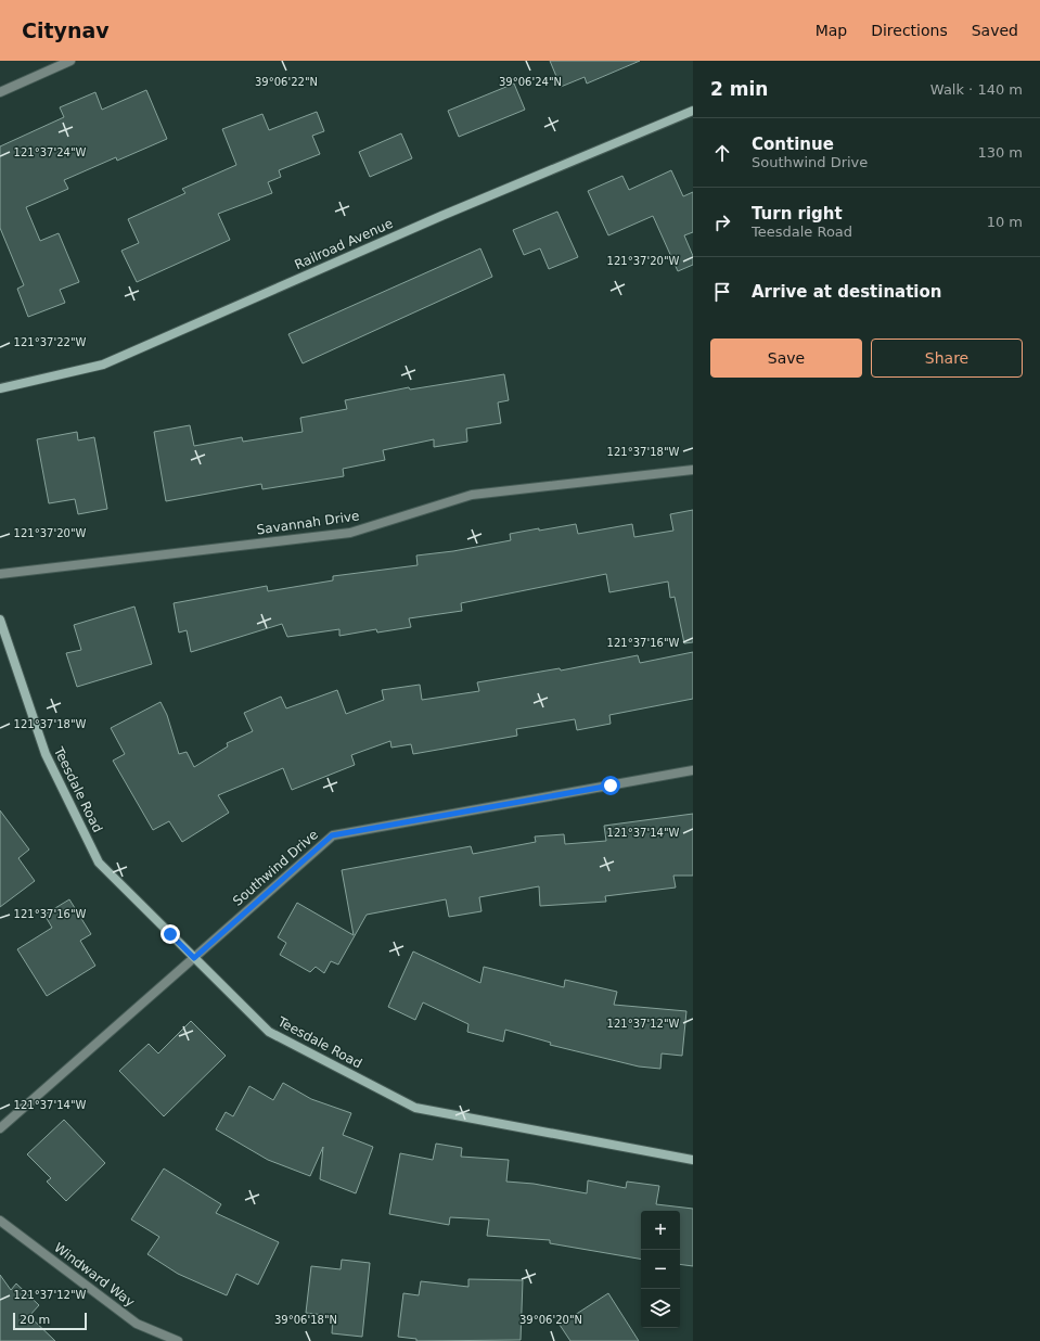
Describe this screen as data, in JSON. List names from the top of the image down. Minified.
{"streets":{"street":["Railroad Avenue","Savannah Drive","Teesdale Road","Southwind Drive","Windward Way"]},"crossings":[["Teesdale Road","Southwind Drive"]],"scale_bar":"20 m","page":{"header":"Citynav","nav":["Map","Directions","Saved"],"heading":["2 min","Walk · 140 m"],"list":[["Continue","Southwind Drive","130 m"],["Turn right","Teesdale Road","10 m"],"Arrive at destination"],"buttons":["Save","Share"],"map_buttons":["+","−"],"scale":"20 m"},"coordinates":["39°06'22\"N","39°06'24\"N","121°37'24\"W","121°37'20\"W","121°37'22\"W","121°37'18\"W","121°37'16\"W","121°37'14\"W","121°37'12\"W","39°06'18\"N","39°06'20\"N"]}
